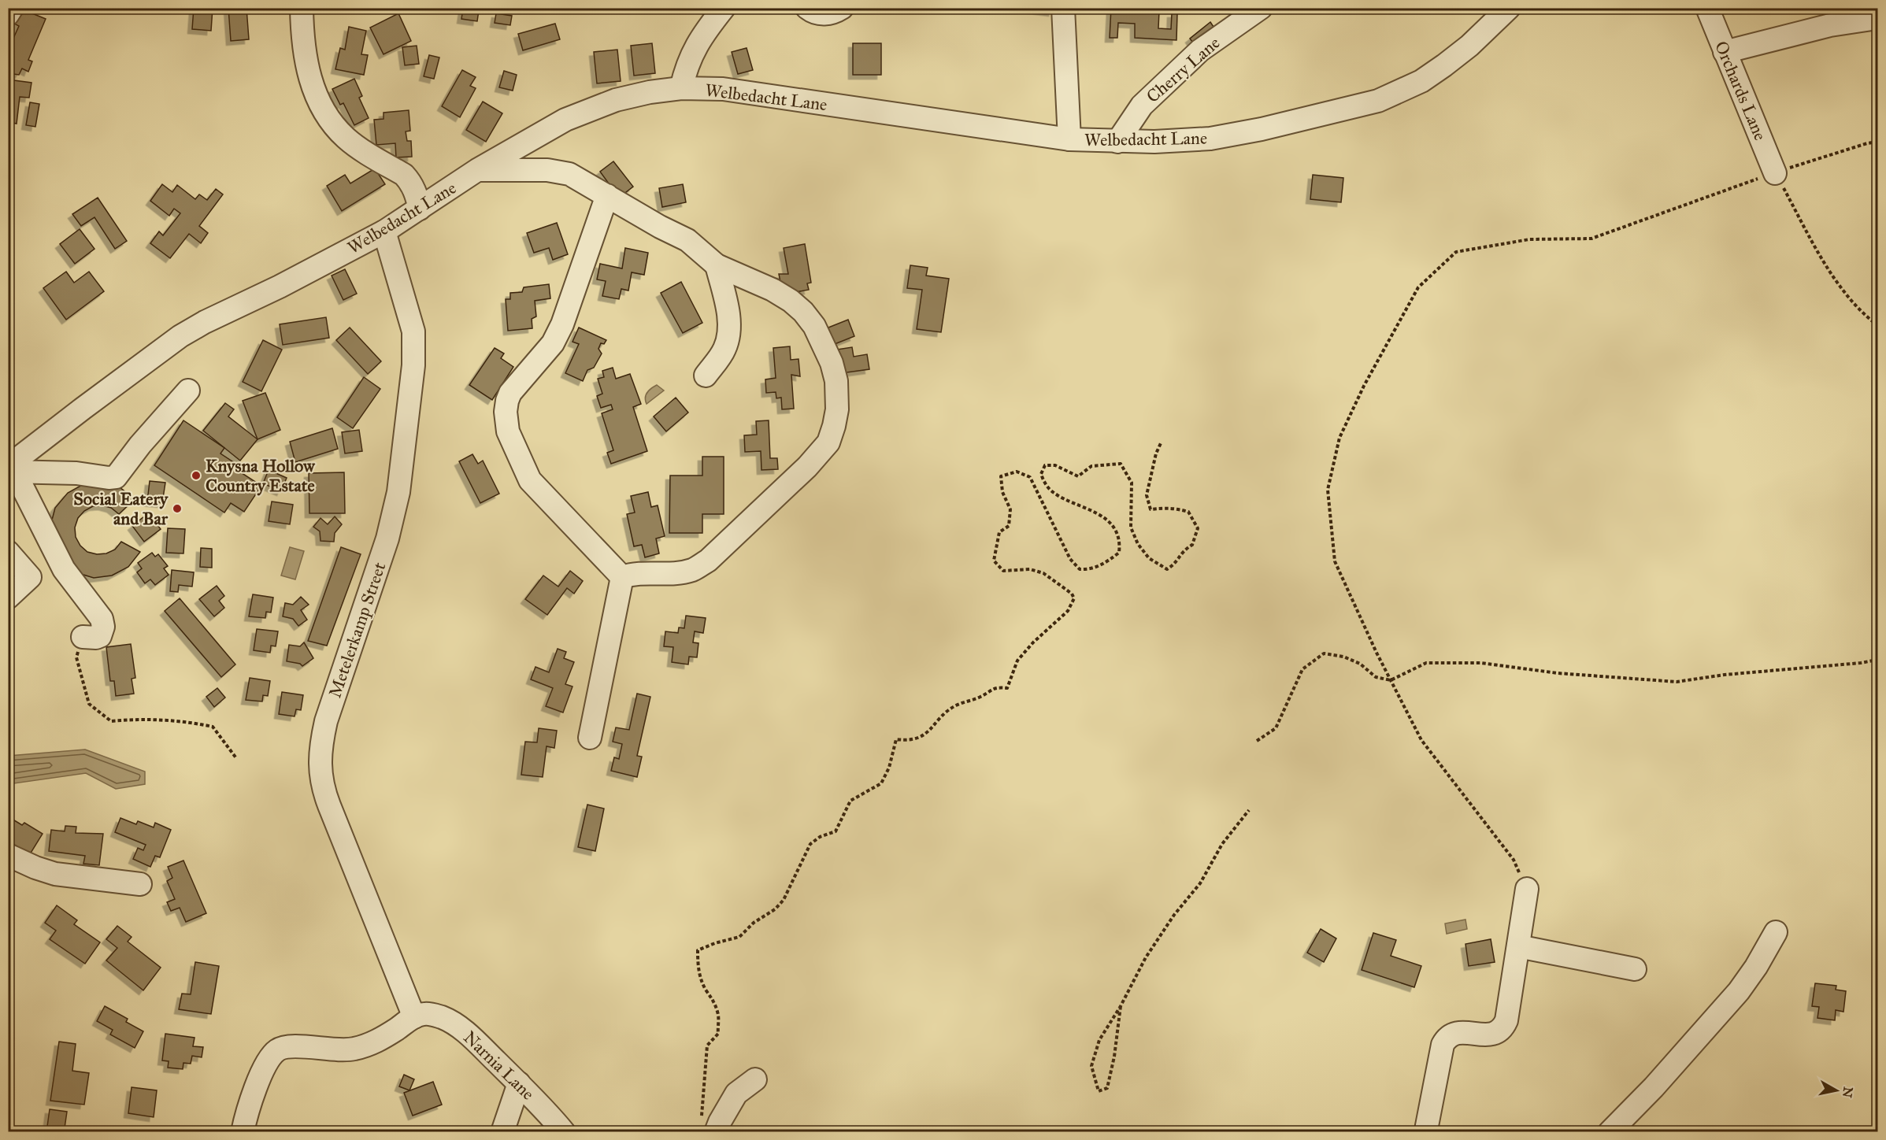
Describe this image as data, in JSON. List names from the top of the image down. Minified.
{"streets":{"street":["Cherry Lane","Orchards Lane","Welbedacht Lane","Metelerkamp Street","Narnia Lane"]},"crossings":[["Cherry Lane","Welbedacht Lane"],["Welbedacht Lane","Metelerkamp Street"],["Metelerkamp Street","Narnia Lane"]],"places":["Knysna Hollow Country Estate","Social Eatery and Bar"],"north":"right"}
